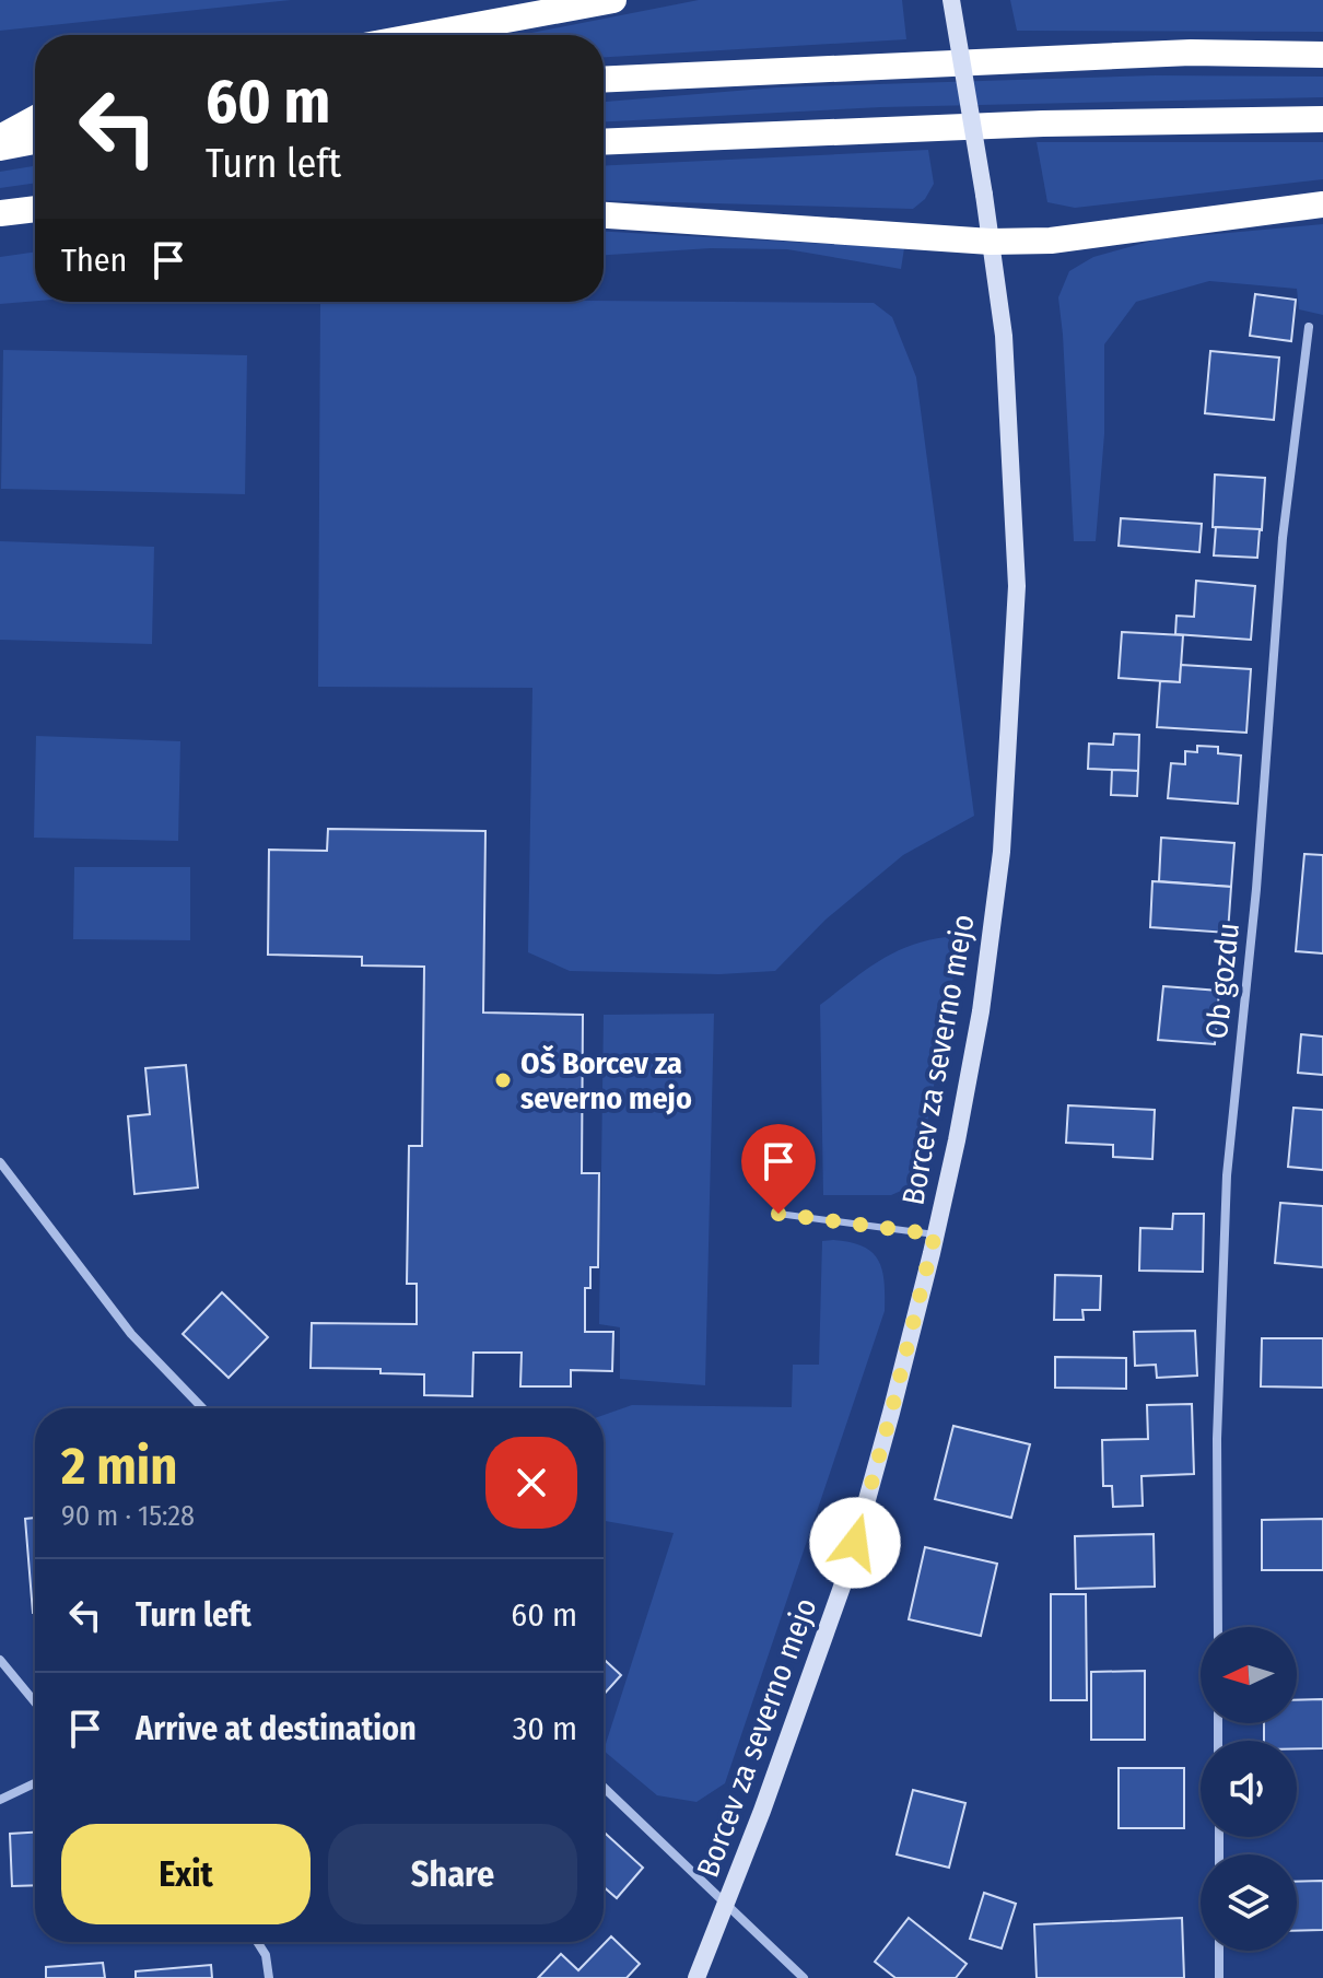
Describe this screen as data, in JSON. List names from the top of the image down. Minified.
{"streets":{"street":["Ob gozdu","Borcev za severno mejo"]},"places":["OŠ Borcev za severno mejo"],"north":"left","page":{"turn":["60 m","Turn left"],"then":"Then","heading":["2 min","90 m · 15:28"],"list":[{"name":"Turn left","value":"60 m"},{"name":"Arrive at destination","value":"30 m"}],"buttons":["Exit","Share"]}}
